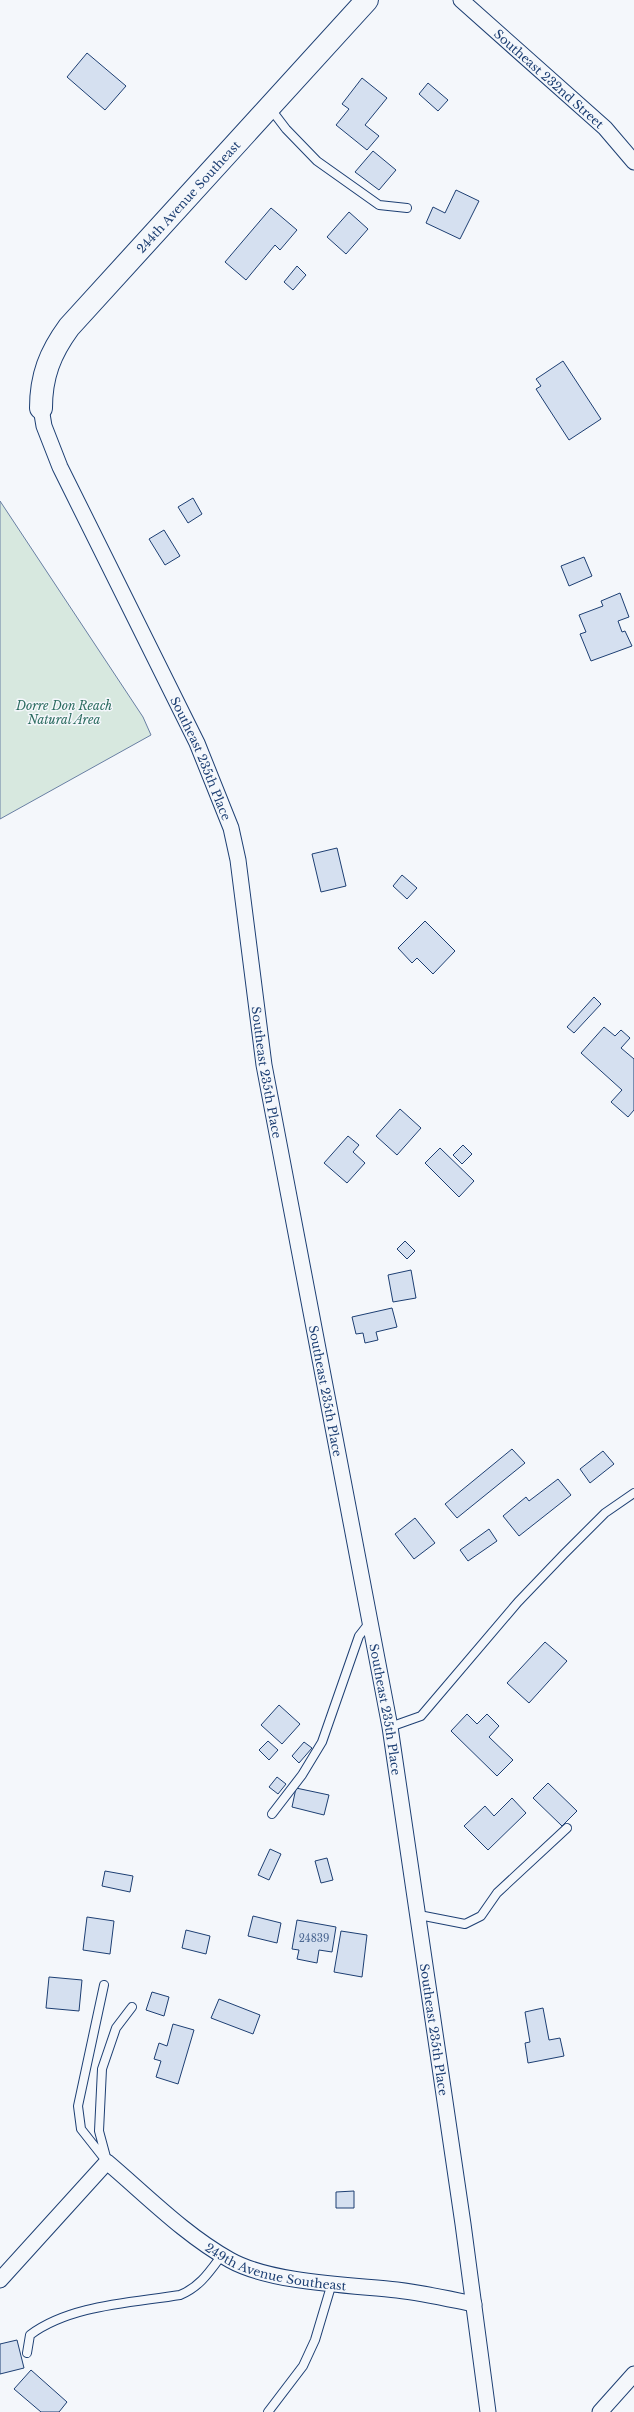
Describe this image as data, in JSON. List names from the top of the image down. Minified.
{"streets":{"street":["Southeast 232nd Street","244th Avenue Southeast","Southeast 235th Place","249th Avenue Southeast"]},"crossings":[["244th Avenue Southeast","Southeast 235th Place"],["Southeast 235th Place","249th Avenue Southeast"]],"parks":["Dorre Don Reach Natural Area"],"house_numbers":["24839"]}
